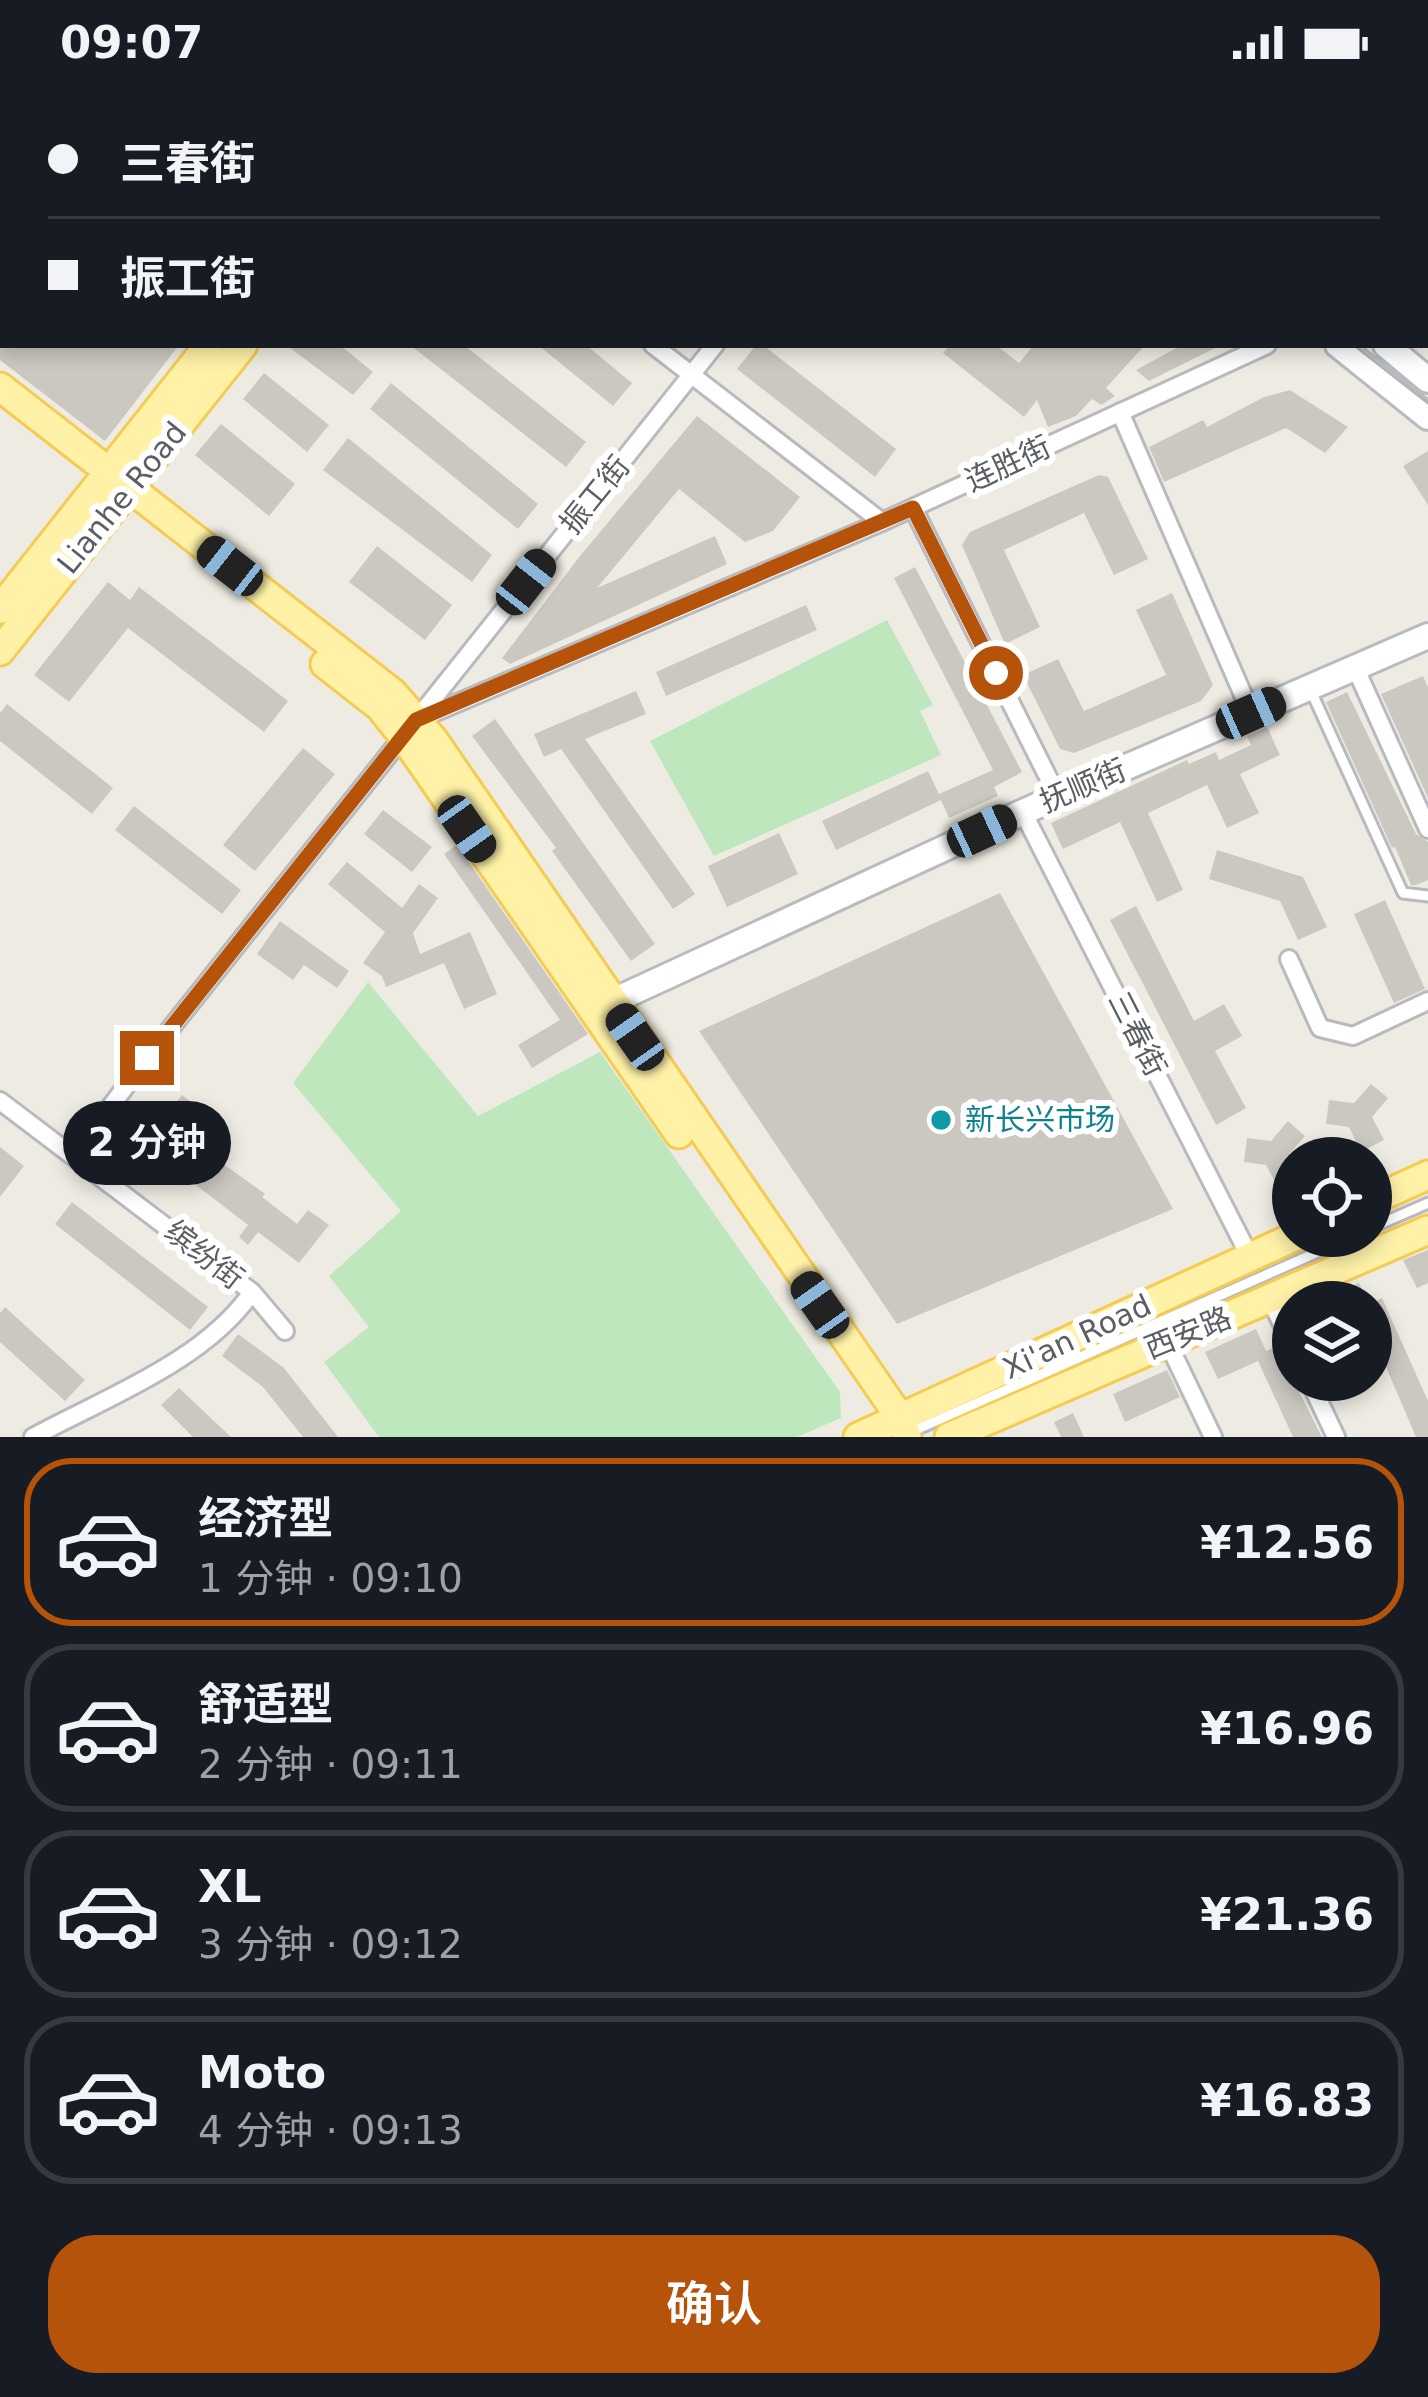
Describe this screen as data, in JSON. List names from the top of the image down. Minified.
{"streets":{"main road":["Lianhe Road","西安路","Xi'an Road"],"street":["连胜街","振工街","抚顺街","三春街","缤纷街"]},"crossings":[["连胜街","振工街"],["振工街","缤纷街"],["抚顺街","三春街"],["三春街","Xi'an Road"]],"places":["新长兴市场"],"page":{"status":"09:07","banner":["三春街","振工街"],"bubble":"2 分钟","list":[{"name":"经济型","note":"1 分钟 · 09:10","value":"¥12.56"},{"name":"舒适型","note":"2 分钟 · 09:11","value":"¥16.96"},{"name":"XL","note":"3 分钟 · 09:12","value":"¥21.36"},{"name":"Moto","note":"4 分钟 · 09:13","value":"¥16.83"}],"buttons":"确认"}}
